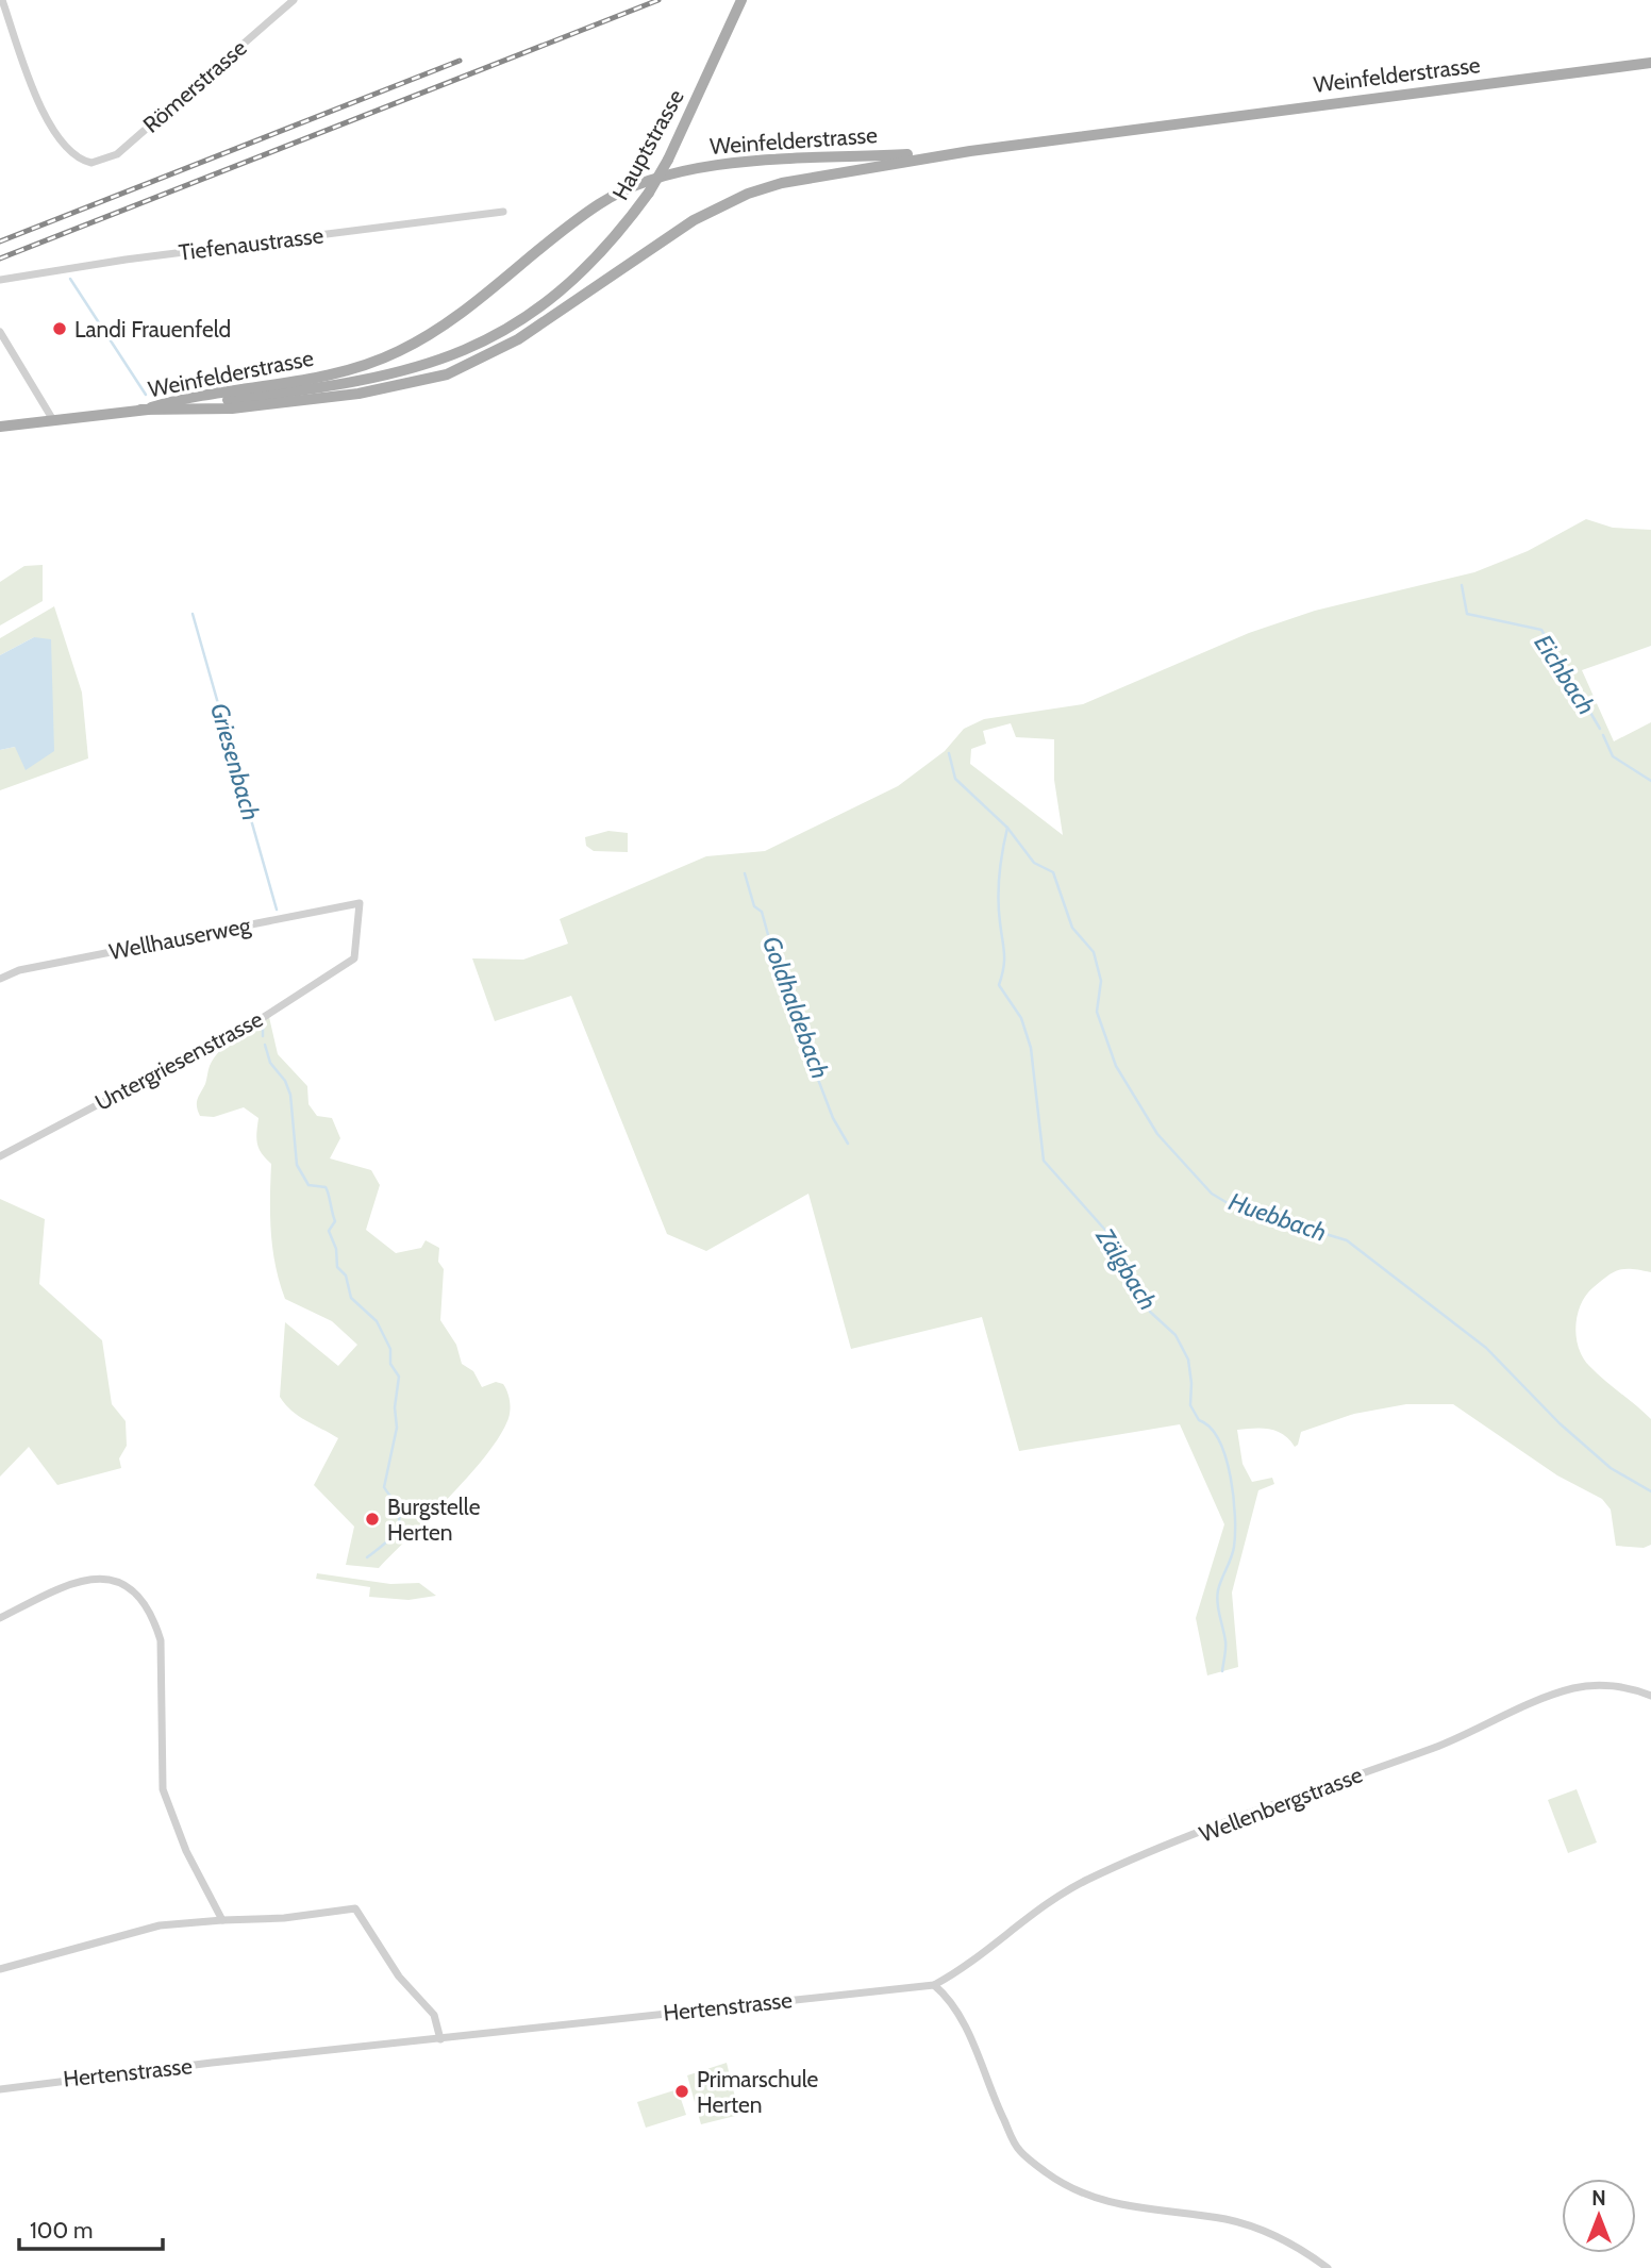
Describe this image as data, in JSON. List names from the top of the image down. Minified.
{"streets":{"main road":["Weinfelderstrasse","Hauptstrasse"],"street":["Römerstrasse","Tiefenaustrasse","Wellhauserweg","Untergriesenstrasse","Wellenbergstrasse","Hertenstrasse"]},"crossings":[["Weinfelderstrasse","Hauptstrasse"],["Wellhauserweg","Untergriesenstrasse"],["Wellenbergstrasse","Hertenstrasse"]],"water":["Eichbach","Griesenbach","Goldhaldebach","Huebbach","Zälgbach"],"places":["Landi Frauenfeld","Burgstelle Herten","Primarschule Herten"],"scale_bar":"100 m","north":"top"}
